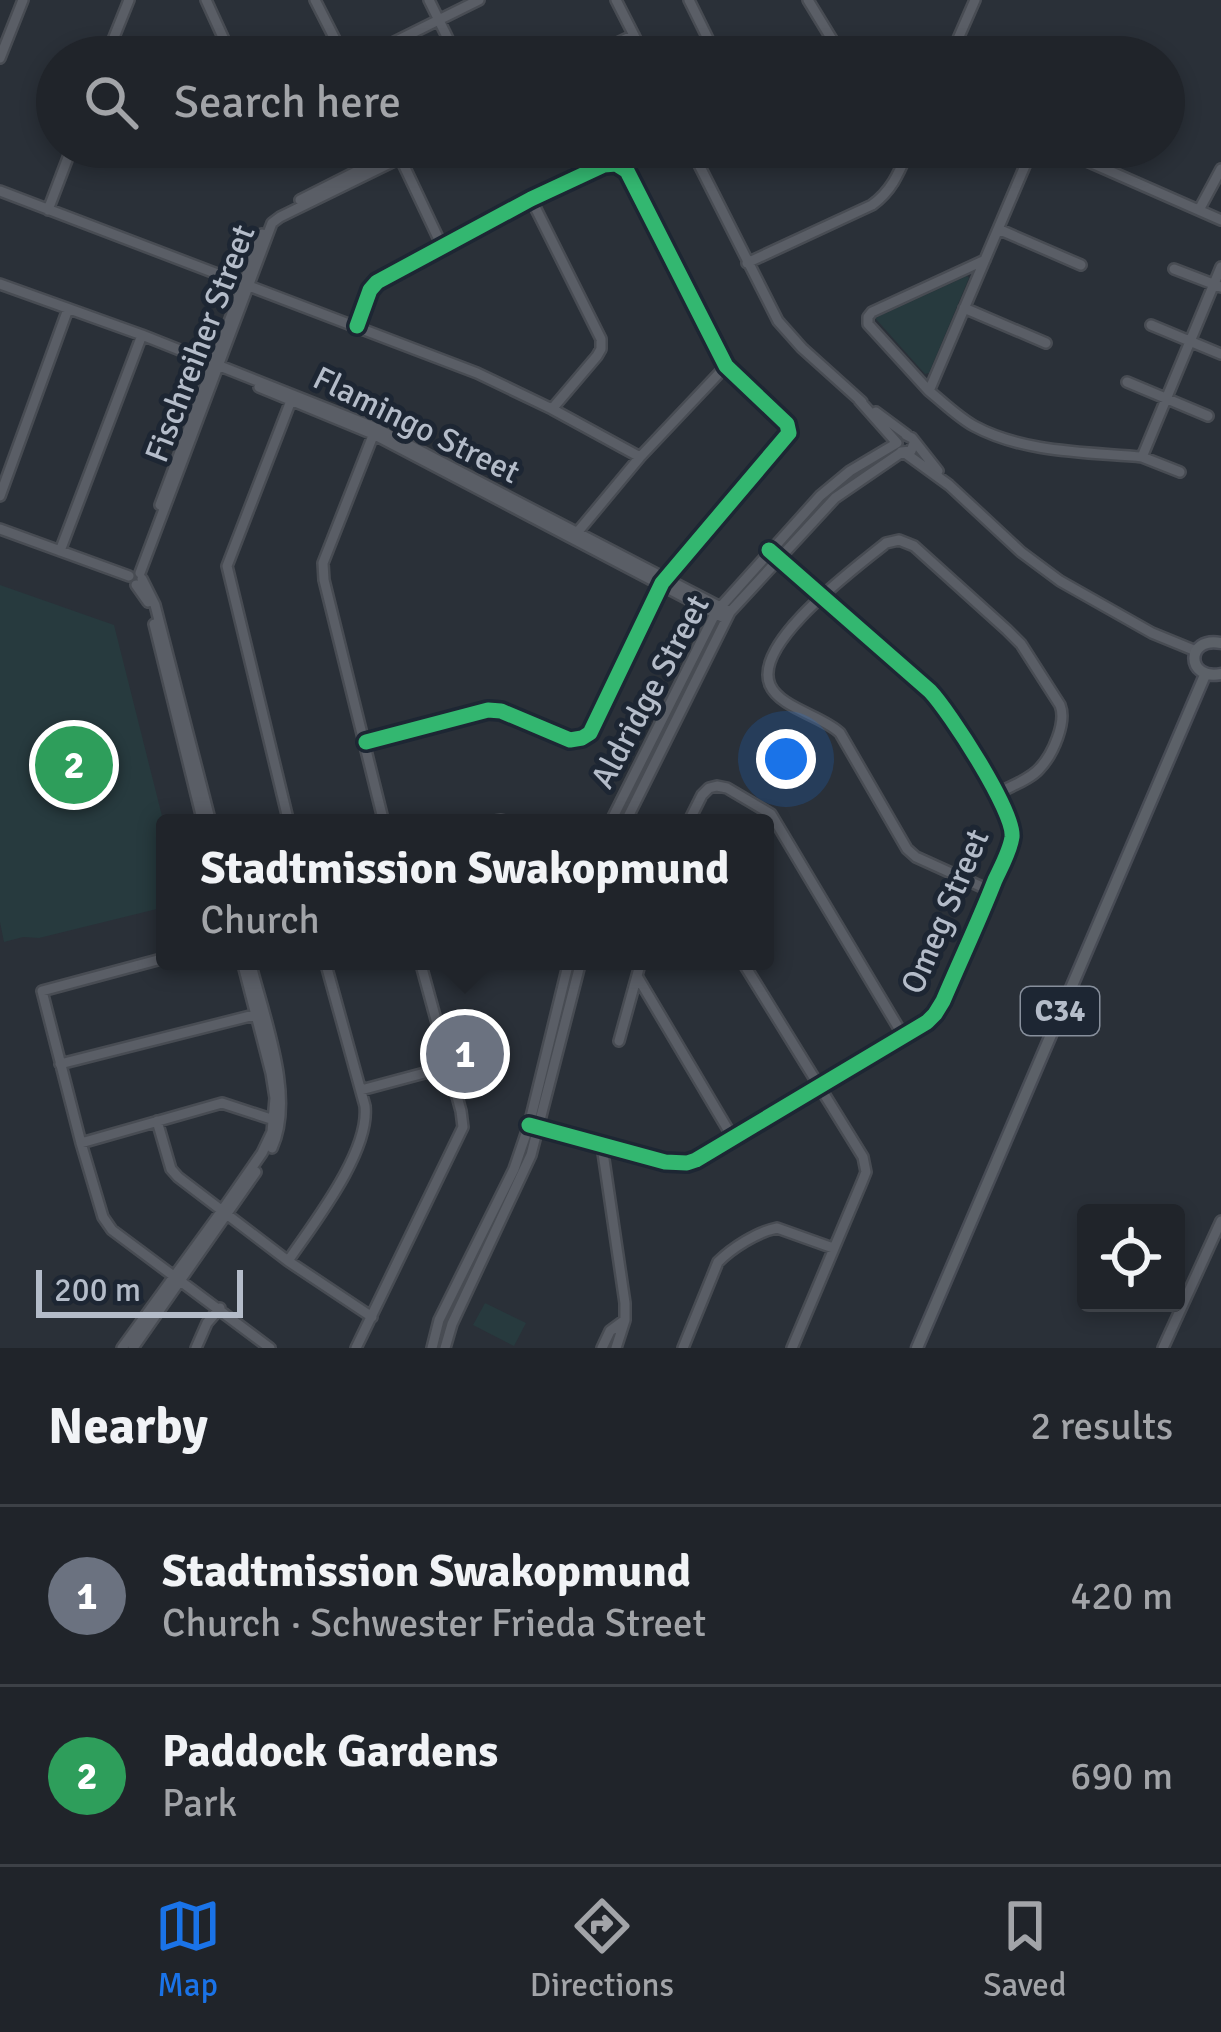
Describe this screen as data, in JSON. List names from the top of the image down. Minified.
{"streets":{"main road":["C34"],"street":["Fischreiher Street","Flamingo Street","Aldridge Street","Omeg Street"]},"crossings":[["Fischreiher Street","Flamingo Street"],["Flamingo Street","Aldridge Street"],["Aldridge Street","Omeg Street"]],"scale_bar":"200 m","page":{"search":"Search here","pins":["2","1"],"popup":["Stadtmission Swakopmund","Church"],"scale":"200 m","heading":["Nearby","2 results"],"list":[{"mark":"1","name":"Stadtmission Swakopmund","note":"Church · Schwester Frieda Street","value":"420 m"},{"mark":"2","name":"Paddock Gardens","note":"Park","value":"690 m"}],"nav":["Map","Directions","Saved"]}}
